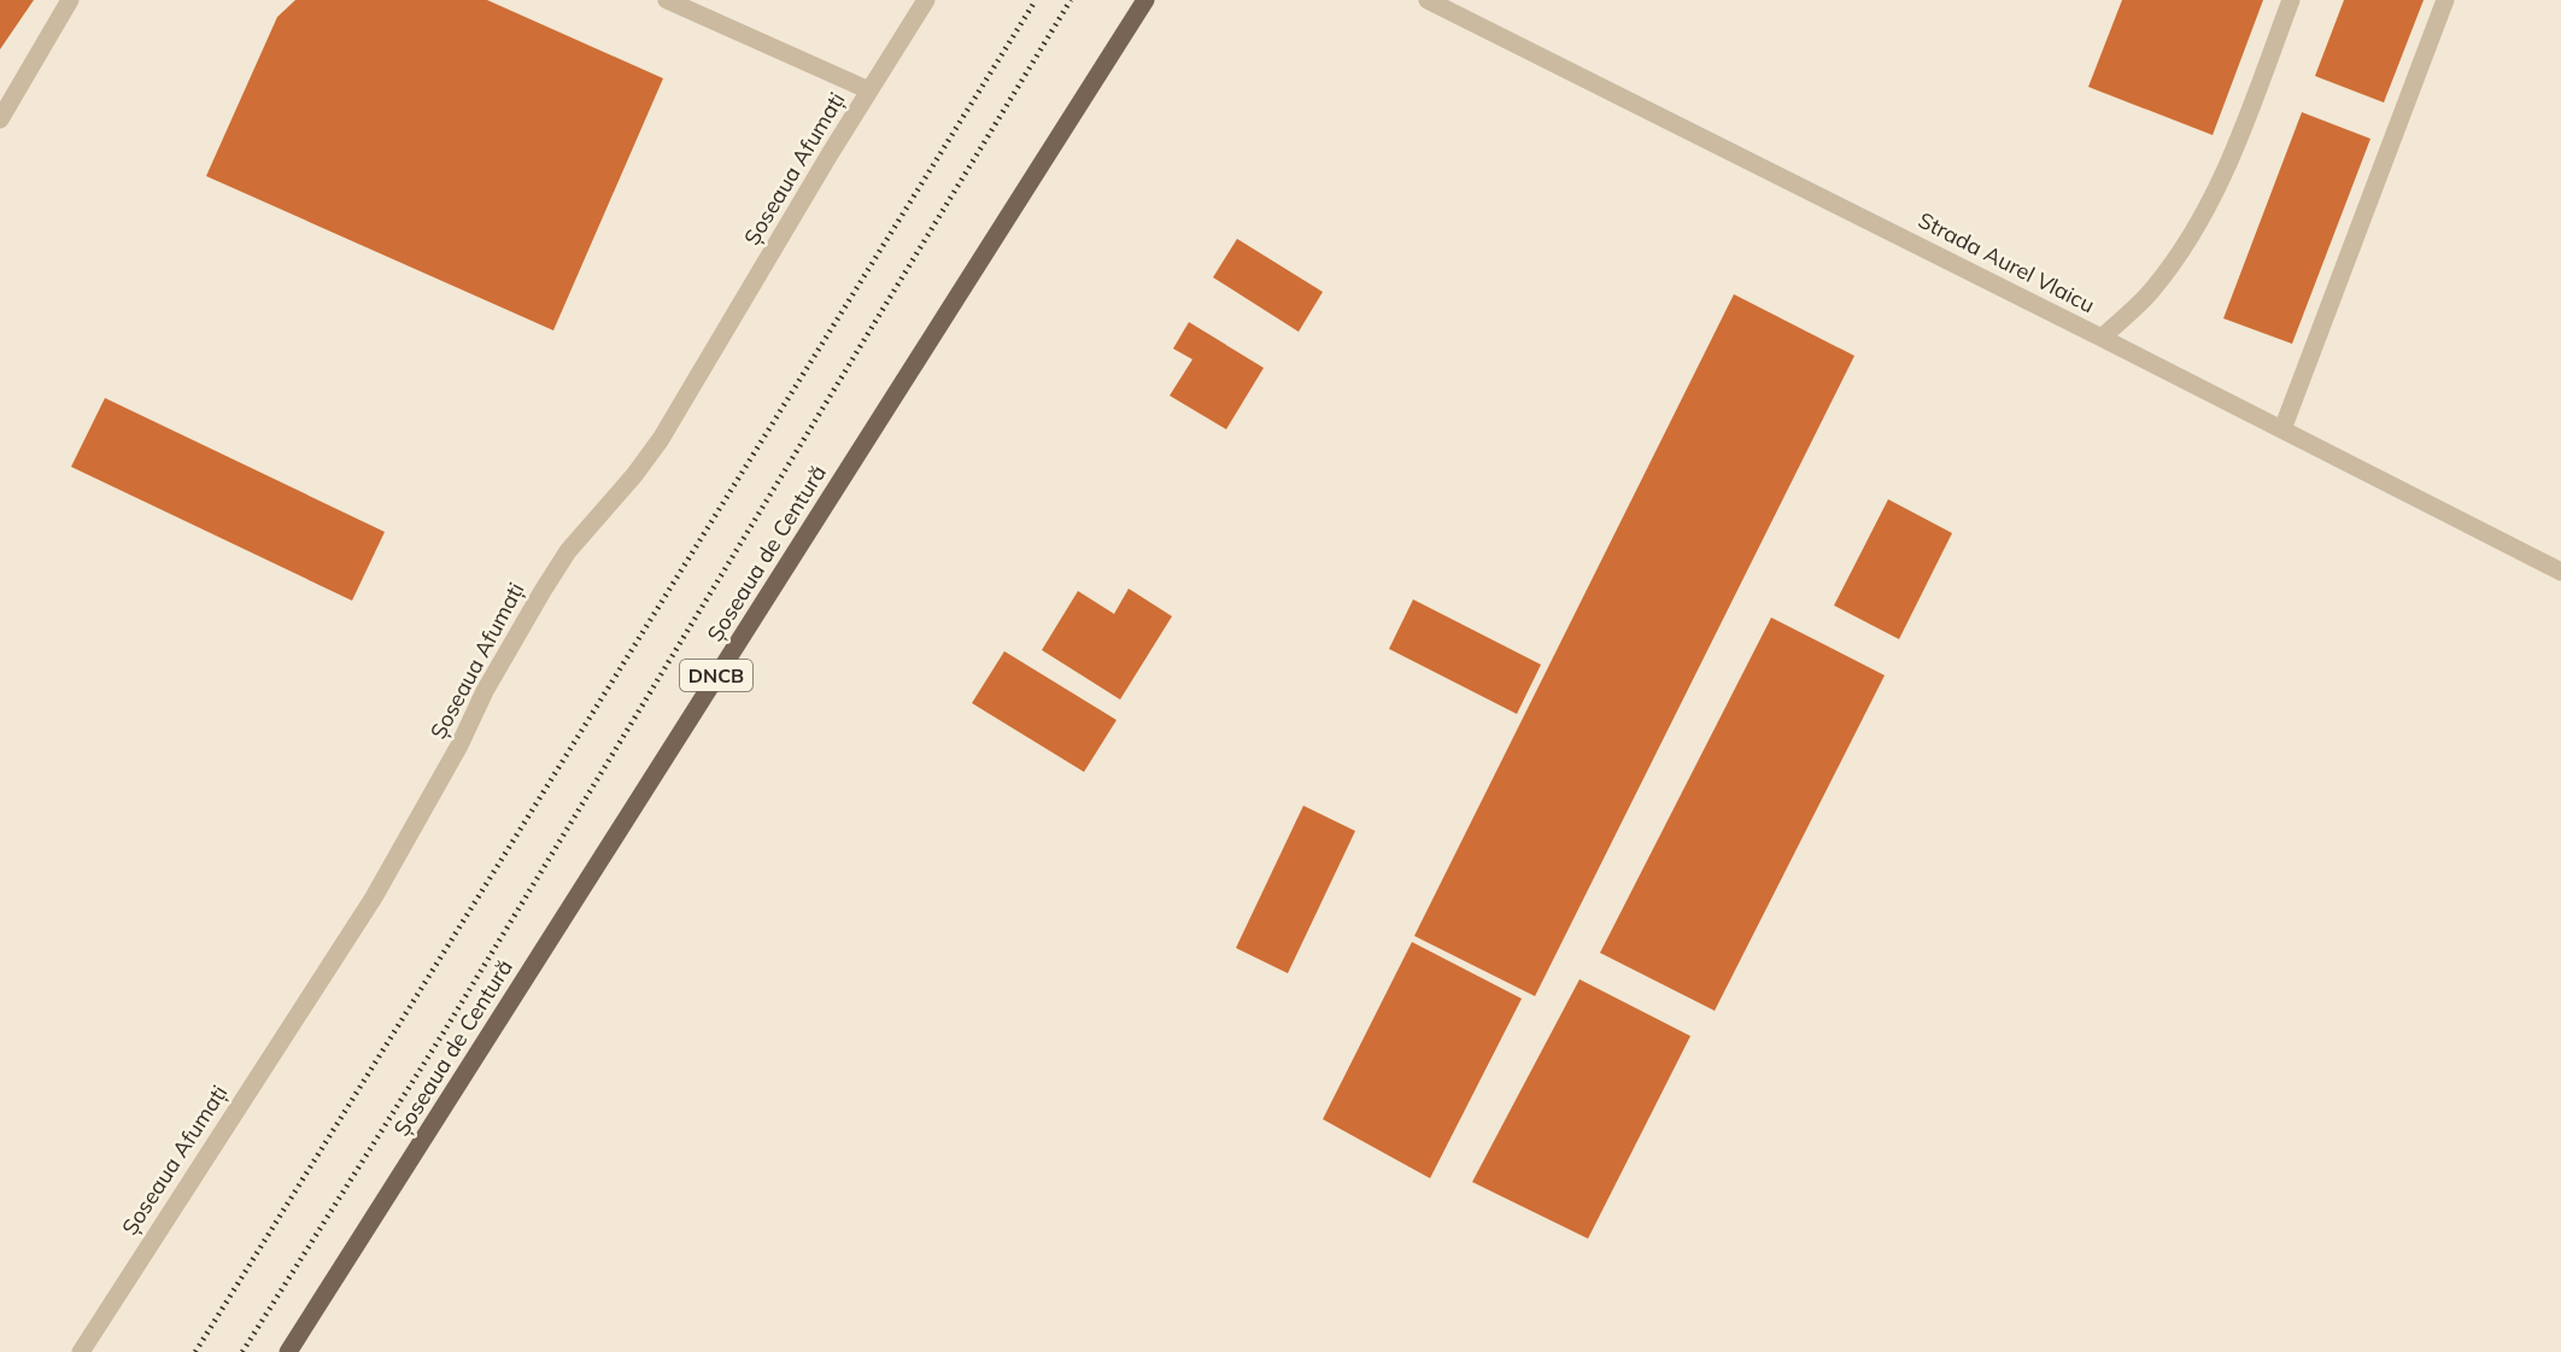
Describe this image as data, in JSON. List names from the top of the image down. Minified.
{"streets":{"main road":["Șoseaua de Centură","DNCB"],"street":["Șoseaua Afumați","Strada Aurel Vlaicu"]}}
